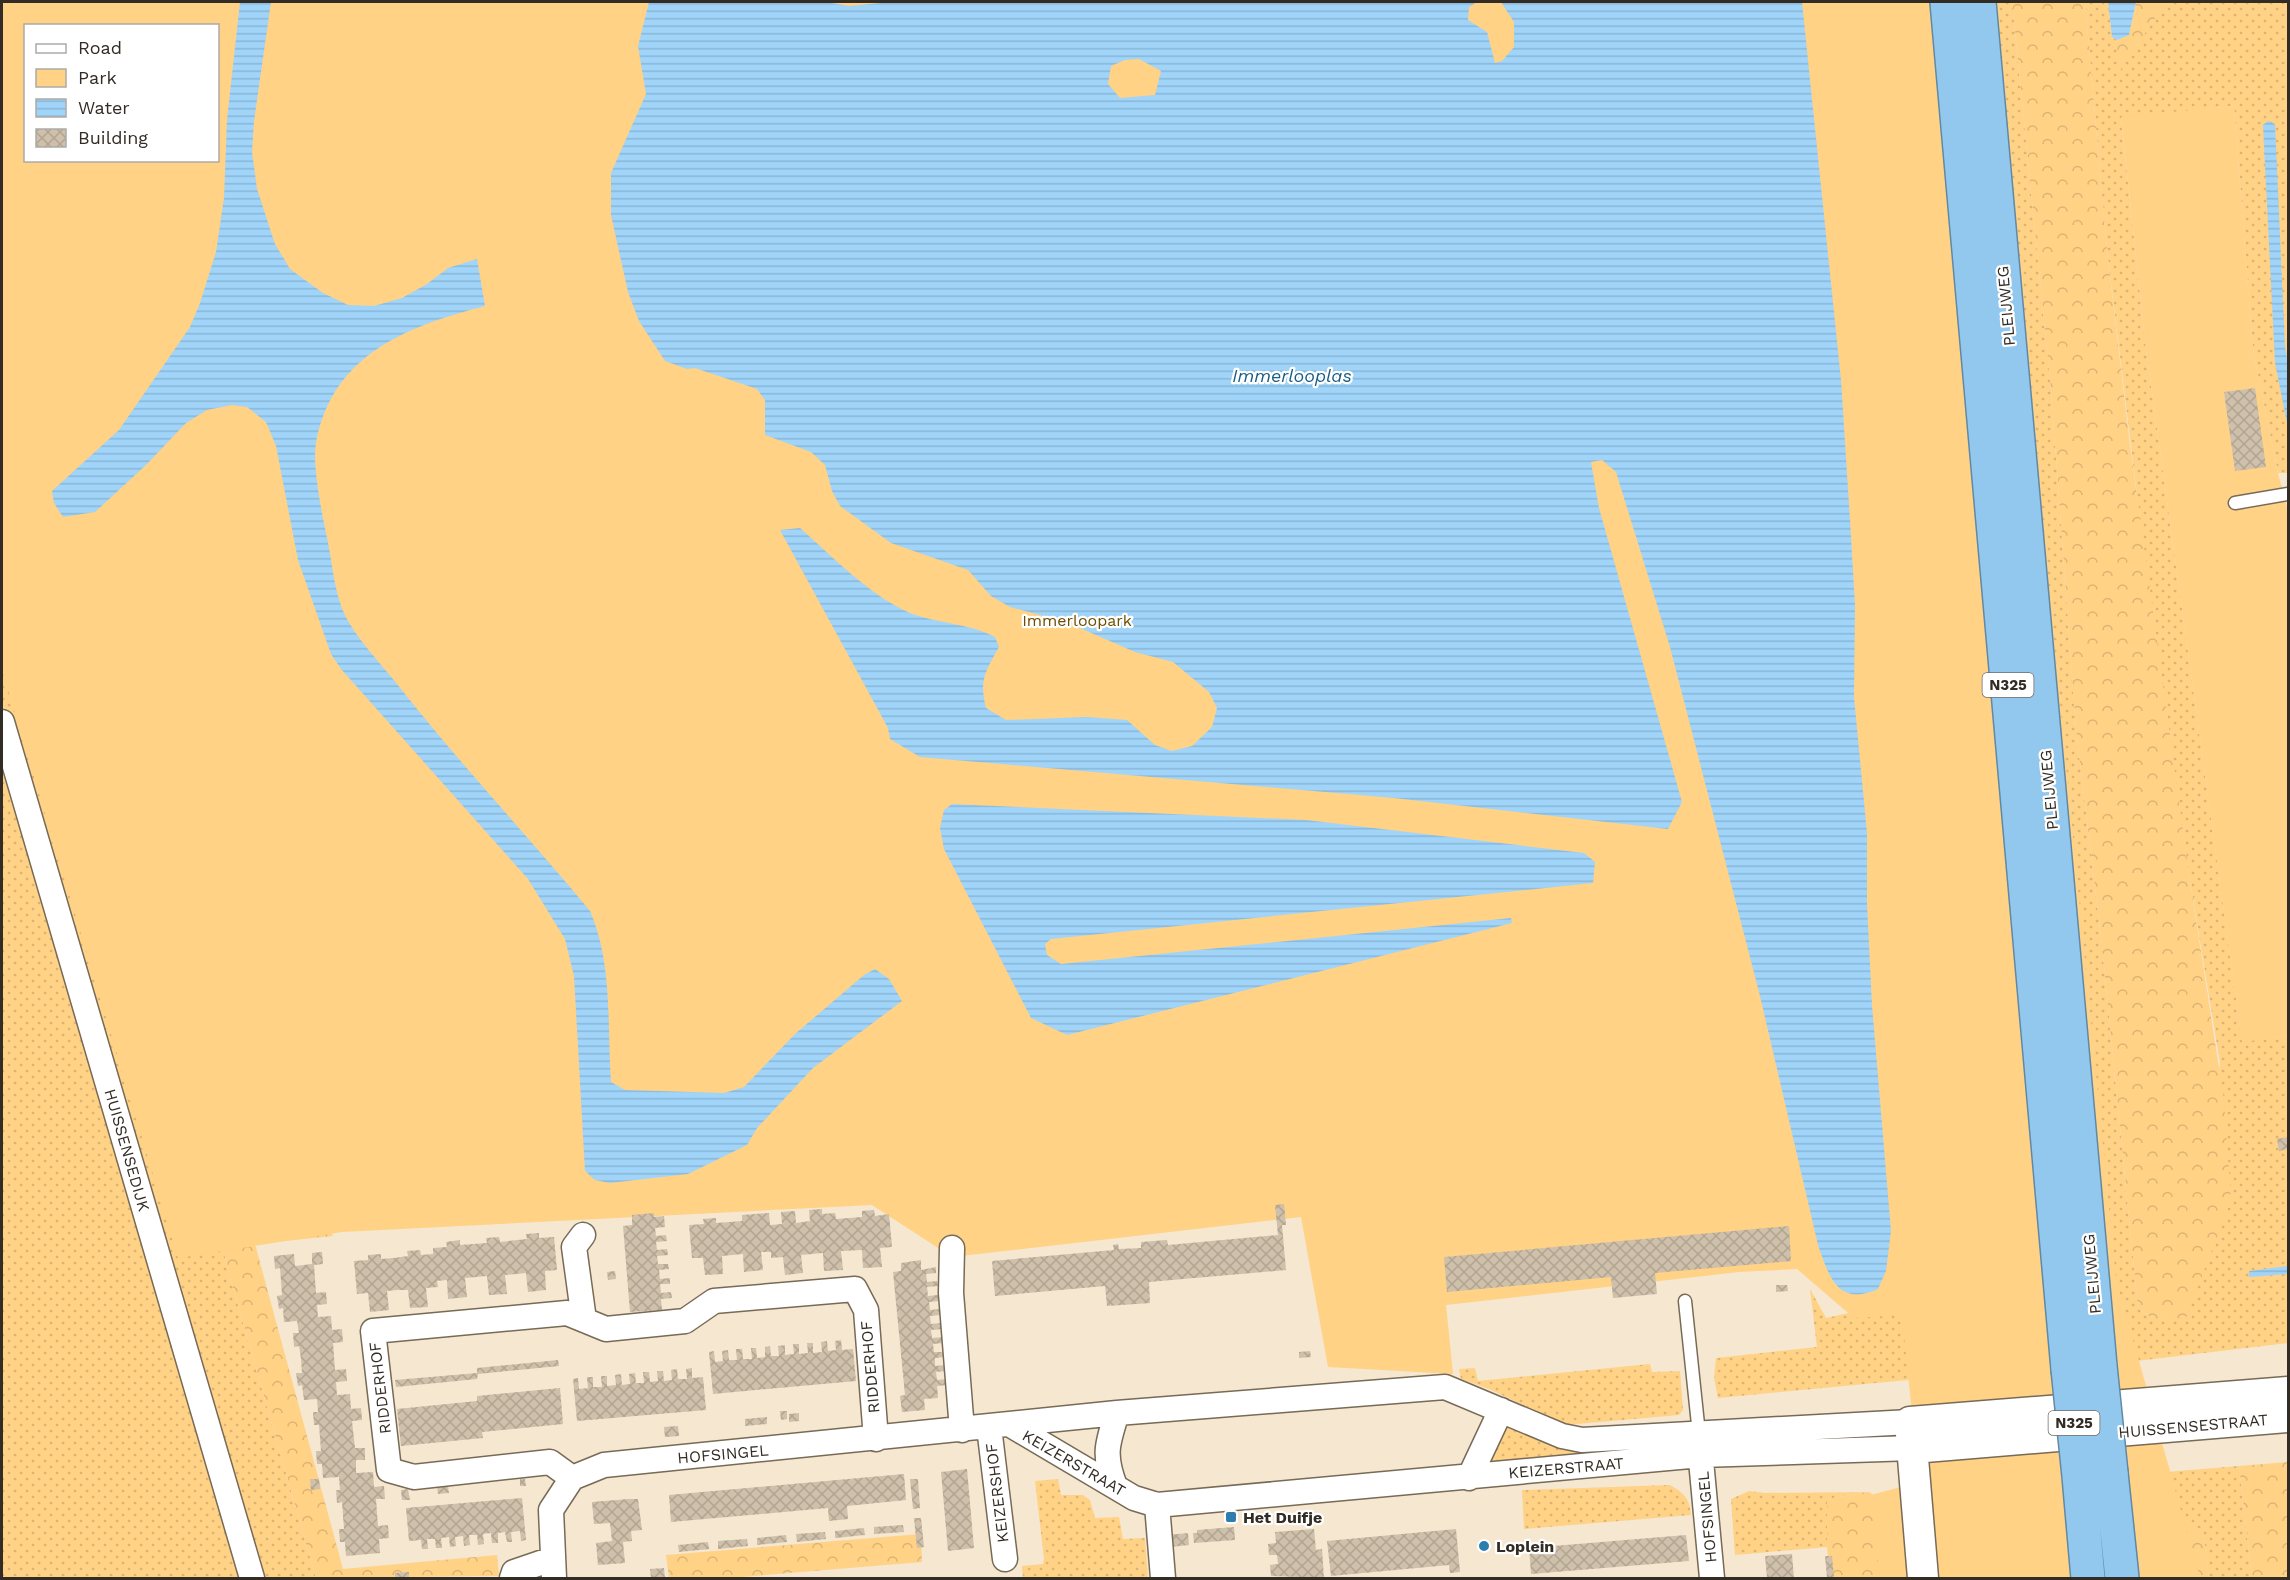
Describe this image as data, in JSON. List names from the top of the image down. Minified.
{"streets":{"highway":["PLEIJWEG","N325"],"street":["HUISSENSEDIJK","RIDDERHOF","HUISSENSESTRAAT","HOFSINGEL","KEIZERSTRAAT","KEIZERSHOF"]},"crossings":[["RIDDERHOF","HOFSINGEL"],["HUISSENSESTRAAT","KEIZERSTRAAT"],["HOFSINGEL","KEIZERSTRAAT"],["HOFSINGEL","KEIZERSHOF"],["KEIZERSTRAAT","KEIZERSHOF"]],"water":["Immerlooplas"],"parks":["Immerloopark"],"places":{"transit":["Het Duifje"],"other":["Loplein"]},"legend":["Road","Park","Water","Building"]}
